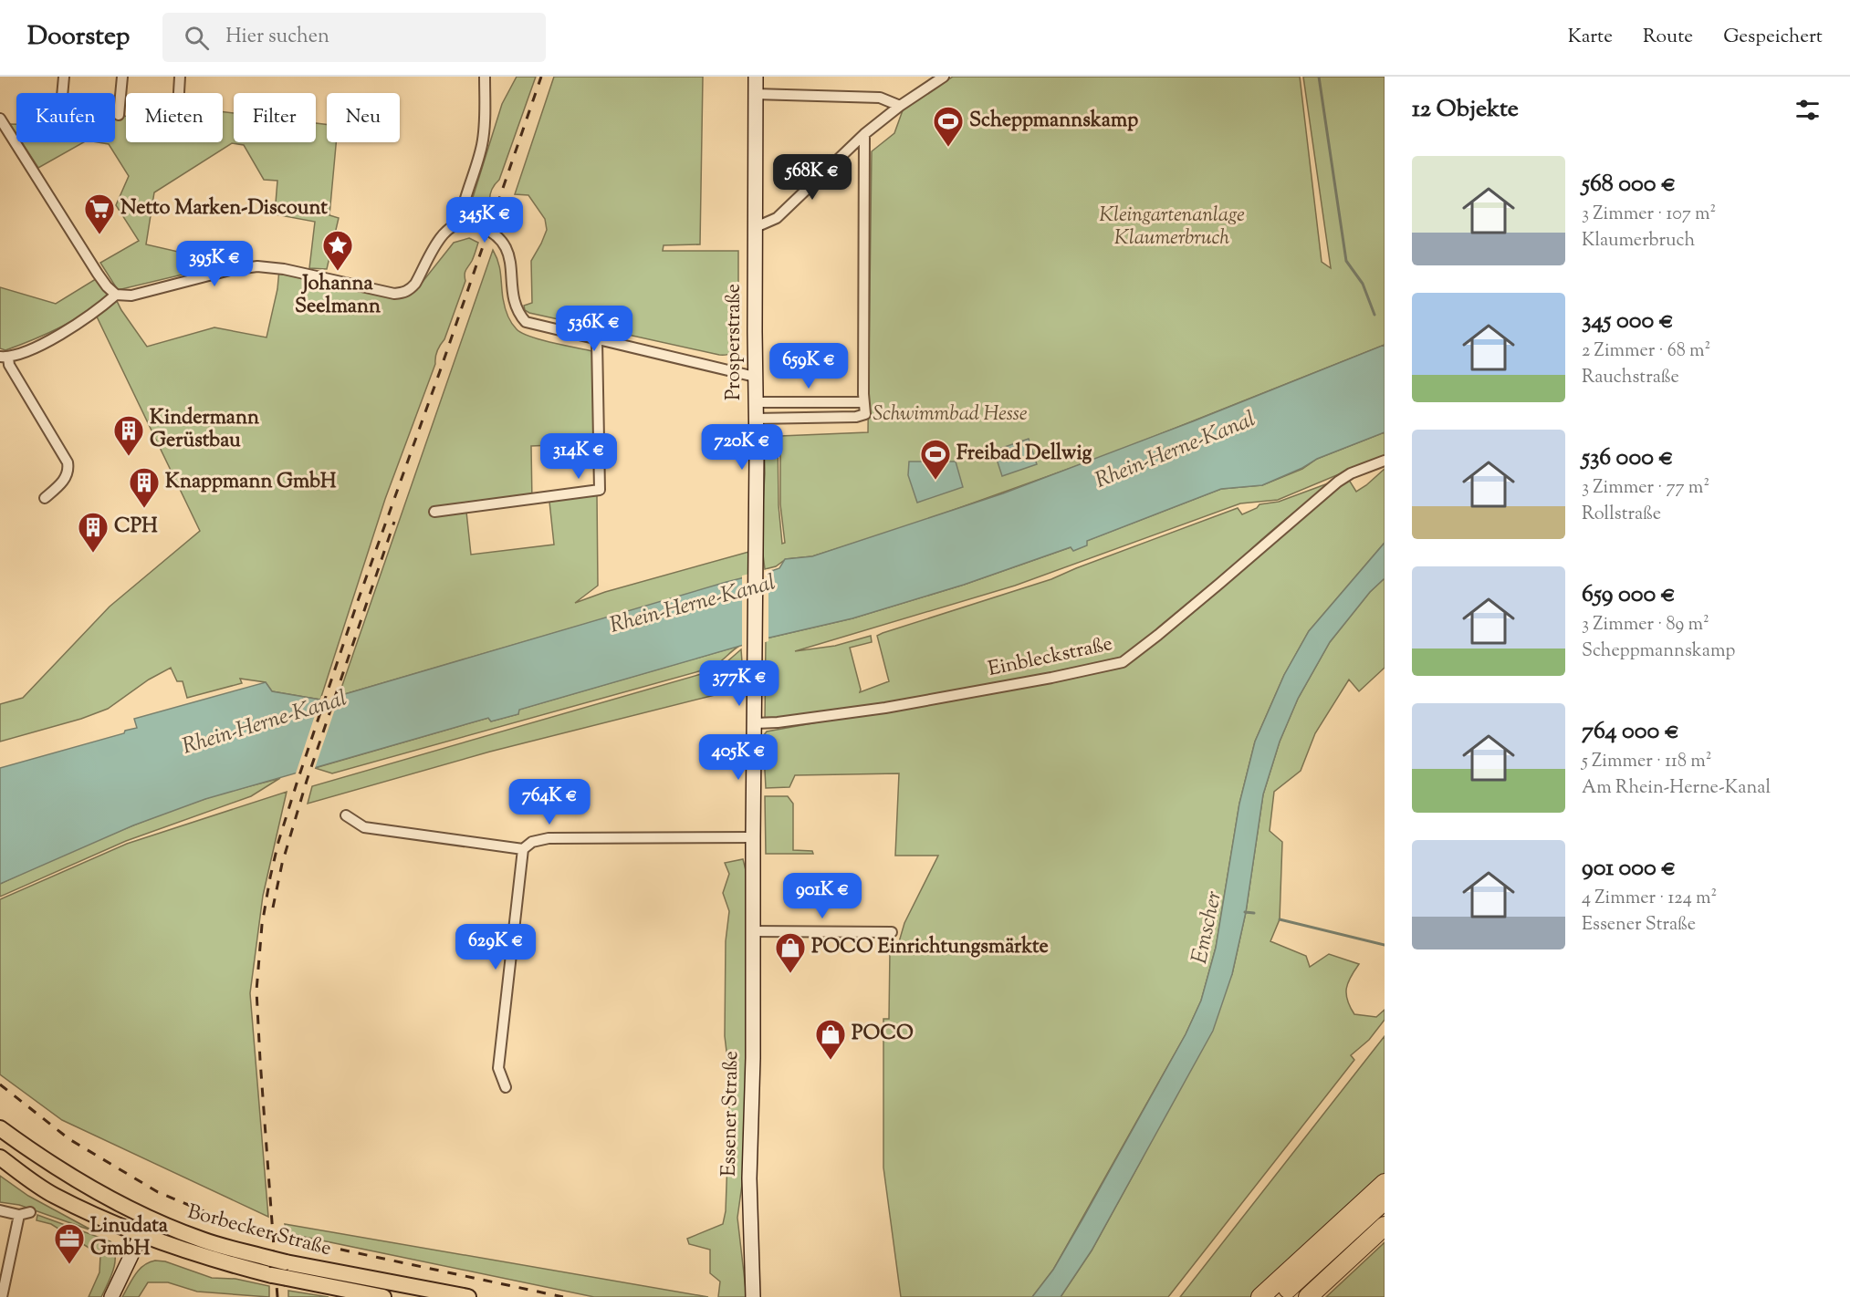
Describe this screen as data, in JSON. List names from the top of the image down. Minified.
{"streets":{"main road":["Prosperstraße","Essener Straße","Borbecker Straße"],"street":["Einbleckstraße"]},"crossings":[["Prosperstraße","Essener Straße"],["Einbleckstraße","Essener Straße"]],"water":["Rhein-Herne-Kanal","Emscher"],"parks":["Kleingartenanlage Klaumerbruch","Schwimmbad Hesse"],"places":{"sports":["Scheppmannskamp","Freibad Dellwig"],"supermarket":["Netto Marken-Discount"],"place":["Johanna Seelmann"],"building":["Kindermann Gerüstbau","Knappmann GmbH","CPH"],"shop":["POCO Einrichtungsmärkte","POCO"],"office":["Linudata GmbH"]},"page":{"header":"Doorstep","search":"Hier suchen","nav":["Karte","Route","Gespeichert"],"heading":"12 Objekte","chip":["Kaufen","Mieten","Filter","Neu"],"list":[{"name":"568 000 €","note":"3 Zimmer · 107 m² · Klaumerbruch"},{"name":"345 000 €","note":"2 Zimmer · 68 m² · Rauchstraße"},{"name":"536 000 €","note":"3 Zimmer · 77 m² · Rollstraße"},{"name":"659 000 €","note":"3 Zimmer · 89 m² · Scheppmannskamp"},{"name":"764 000 €","note":"5 Zimmer · 118 m² · Am Rhein-Herne-Kanal"},{"name":"901 000 €","note":"4 Zimmer · 124 m² · Essener Straße"}],"price":["568K €","345K €","395K €","536K €","659K €","720K €","314K €","377K €","405K €","764K €","901K €","629K €"]}}
